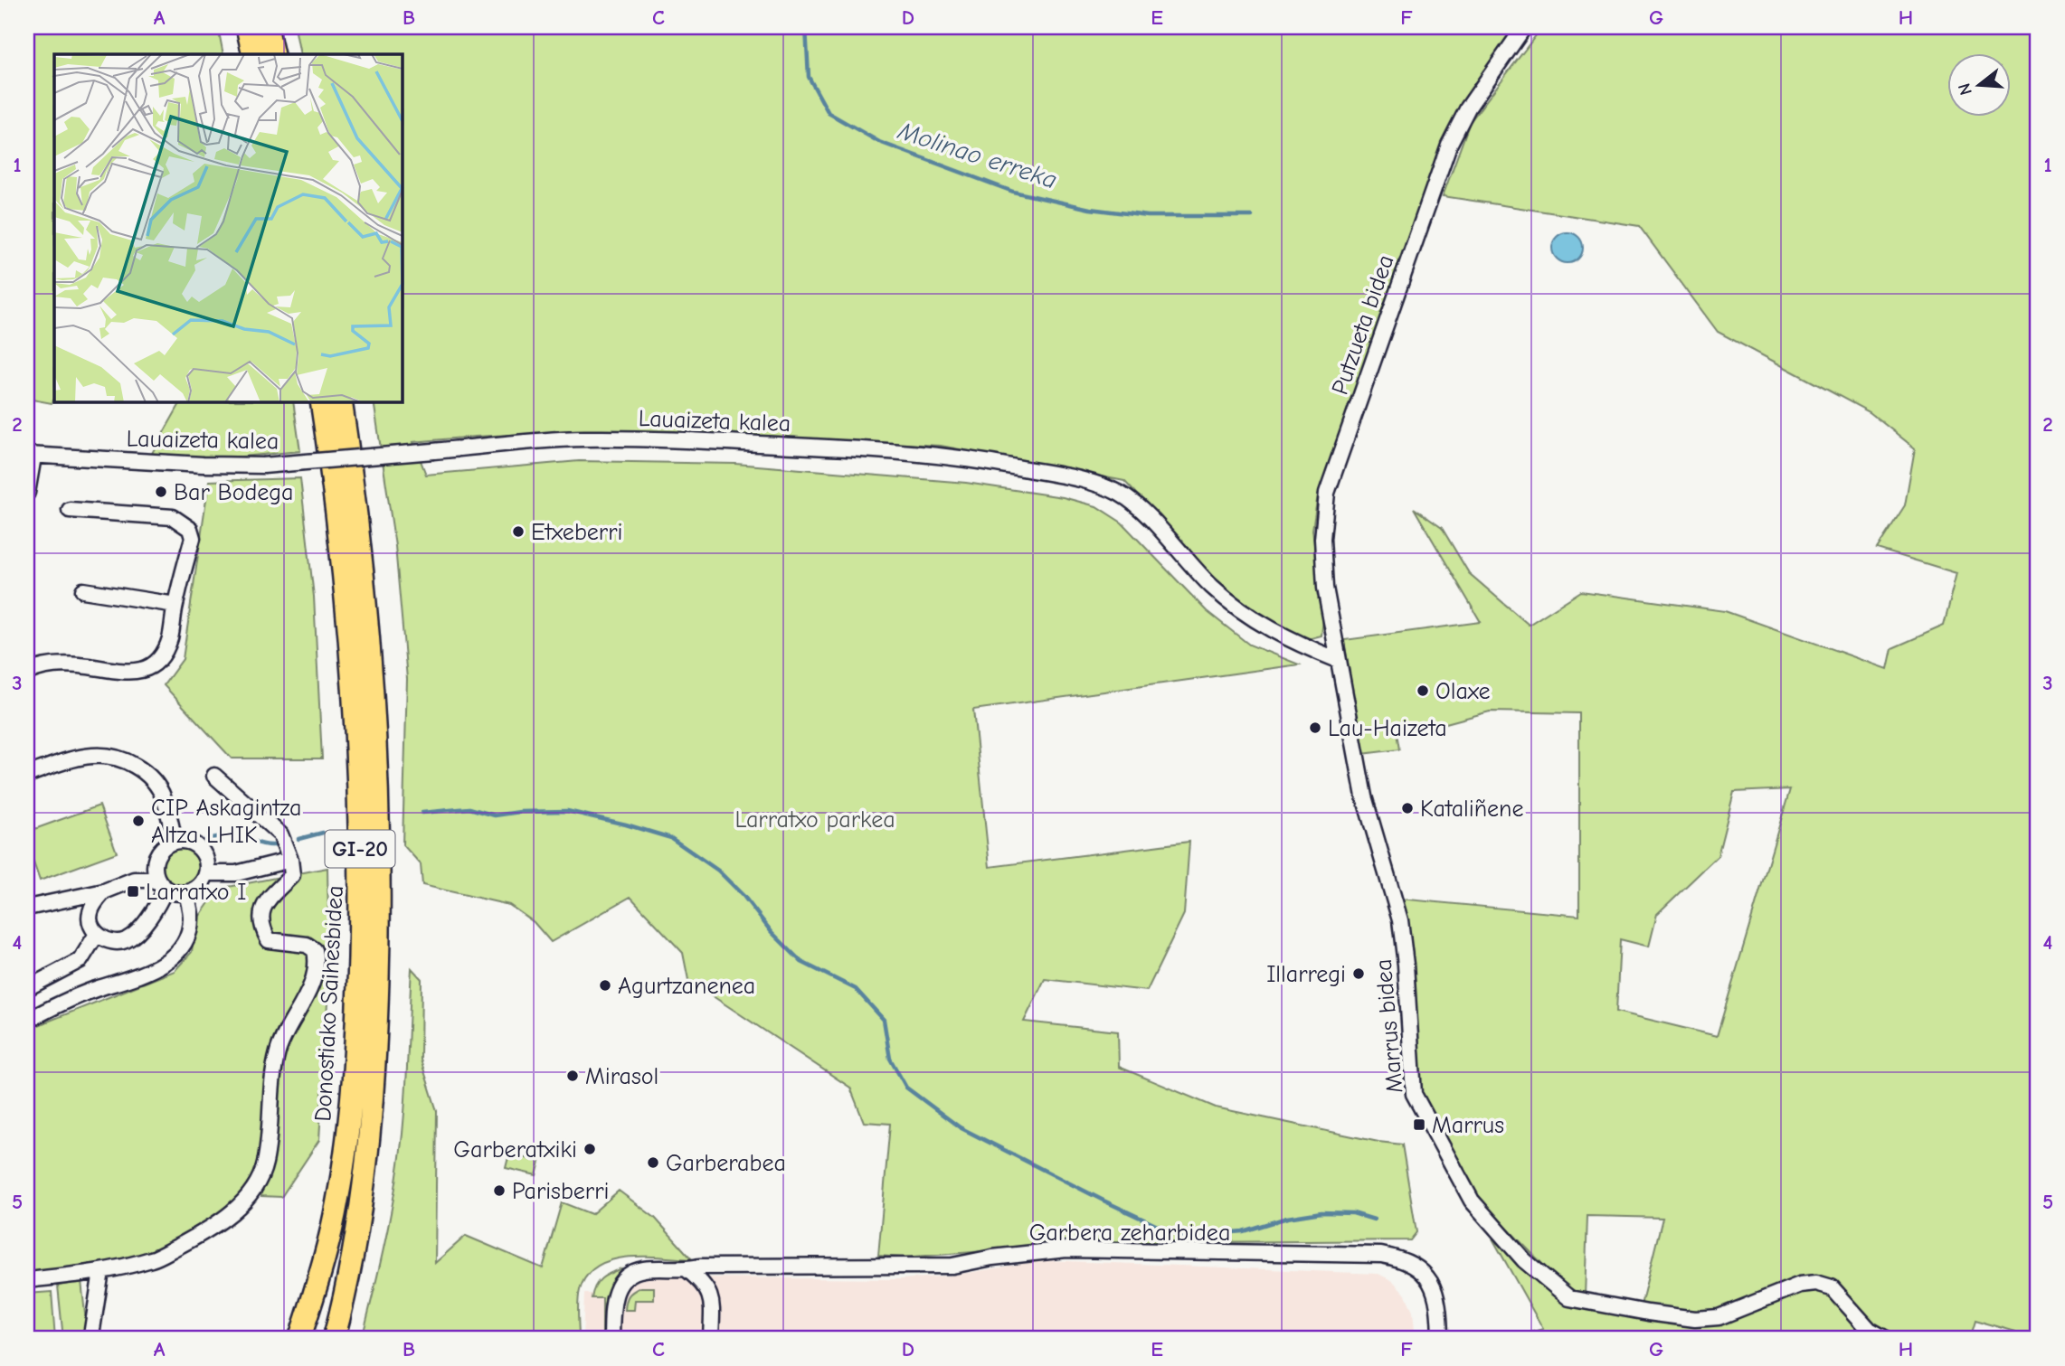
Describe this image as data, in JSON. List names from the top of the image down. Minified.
{"streets":{"highway":["GI-20","Donostiako Saihesbidea"],"street":["Putzueta bidea","Lauaizeta kalea","Marrus bidea","Garbera zeharbidea"]},"crossings":[["Putzueta bidea","Lauaizeta kalea"],["Putzueta bidea","Marrus bidea"],["Lauaizeta kalea","Marrus bidea"]],"water":["Molinao erreka"],"parks":["Larratxo parkea"],"places":{"other":["Bar Bodega","Etxeberri","Olaxe","Lau-Haizeta","Kataliñene","CIP Askagintza Altza LHIK","Illarregi","Agurtzanenea","Mirasol","Garberatxiki","Garberabea","Parisberri"],"transit":["Larratxo I","Marrus"]},"north":"left","grid":{"columns":["A","B","C","D","E","F","G","H"],"rows":["1","2","3","4","5"]}}
